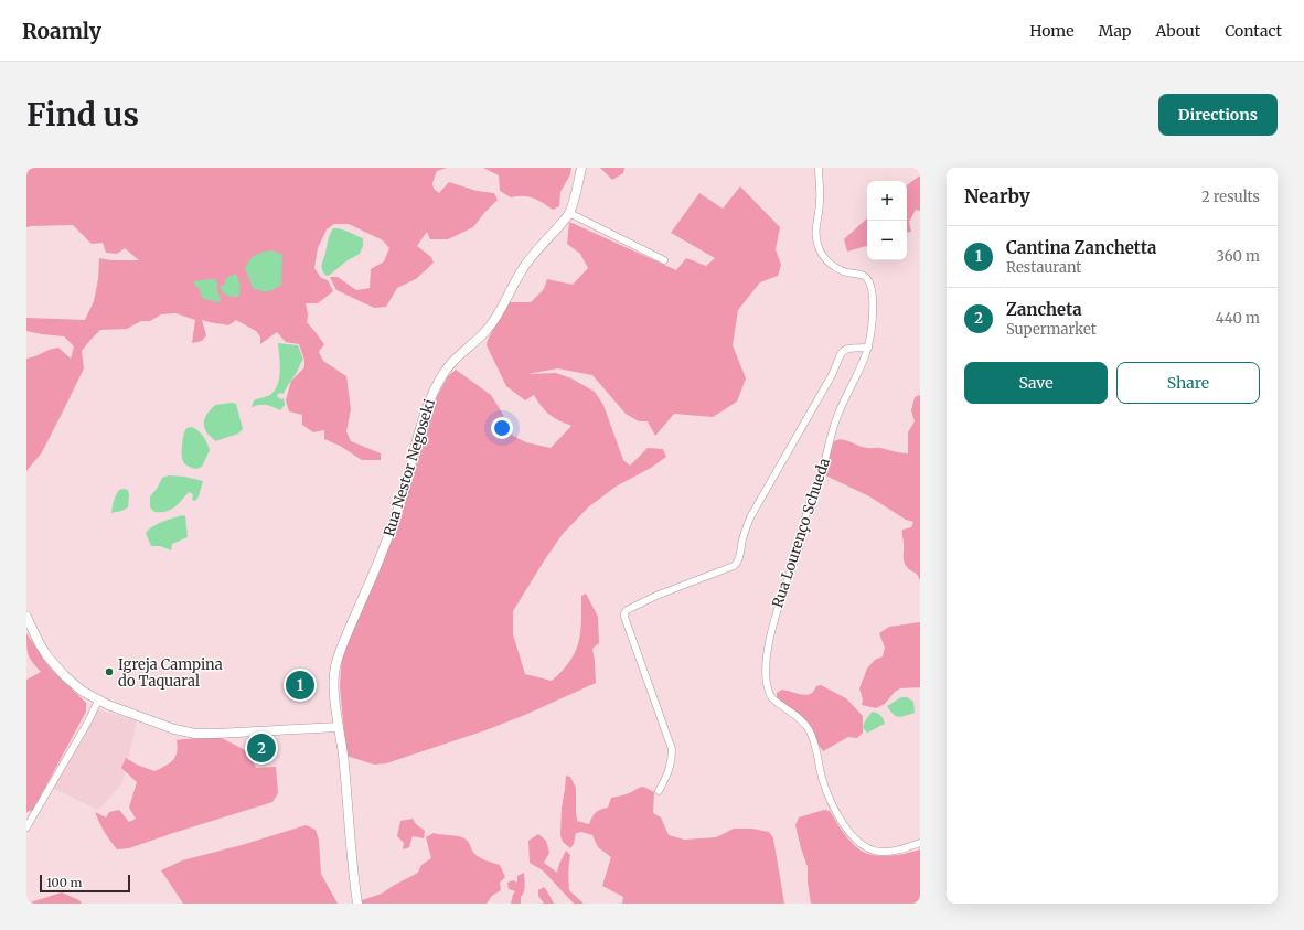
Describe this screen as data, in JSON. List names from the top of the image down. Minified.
{"streets":{"street":["Rua Nestor Negoseki","Rua Lourenço Schueda"]},"places":["Igreja Campina do Taquaral"],"scale_bar":"100 m","page":{"header":"Roamly","nav":["Home","Map","About","Contact"],"buttons":["Directions",["Save","Share"]],"title":"Find us","heading":["Nearby","2 results"],"map_buttons":["+","−"],"list":[{"mark":"1","name":"Cantina Zanchetta","note":"Restaurant","value":"360 m"},{"mark":"2","name":"Zancheta","note":"Supermarket","value":"440 m"}],"pins":["1","2"],"scale":"100 m"}}
